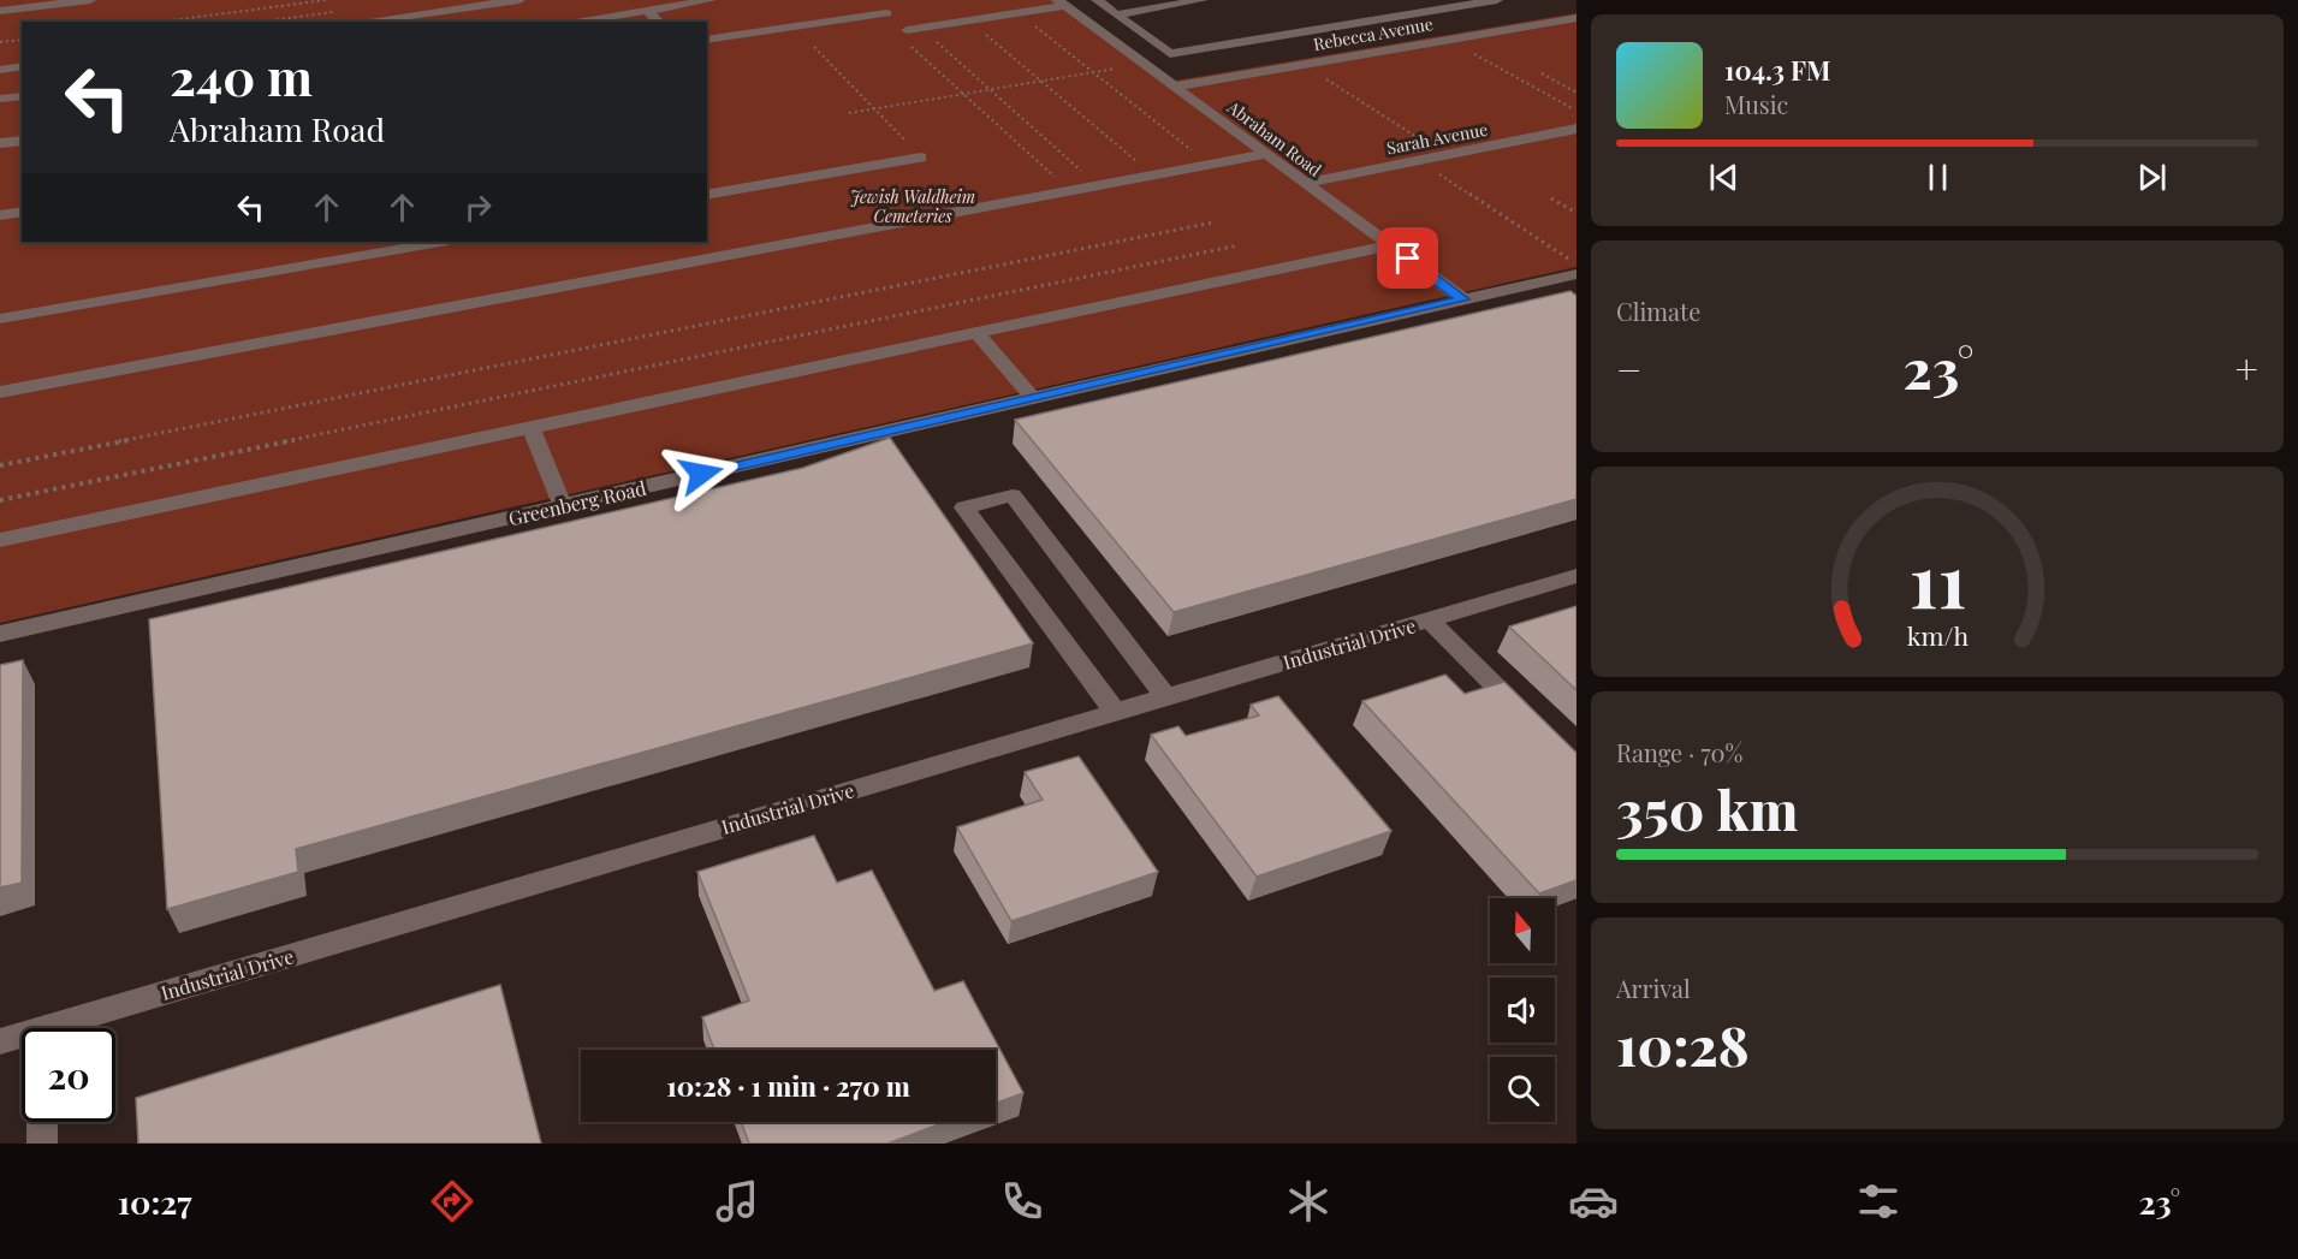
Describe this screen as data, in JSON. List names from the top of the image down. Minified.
{"streets":{"street":["Rebecca Avenue","Abraham Road","Sarah Avenue","Greenberg Road","Industrial Drive"]},"crossings":[["Rebecca Avenue","Abraham Road"],["Abraham Road","Sarah Avenue"],["Abraham Road","Greenberg Road"]],"parks":["Jewish Waldheim Cemeteries"],"north":"top","page":{"turn":["240 m","Abraham Road"],"song":["104.3 FM","Music"],"tile":["Climate",["Range · 70%","350 km"],["Arrival","10:28"]],"heat":["−","23°","+"],"limit":"20","trip":"10:28 · 1 min · 270 m","tabs":["10:27","23°"],"gauge":["11","km/h"]}}
